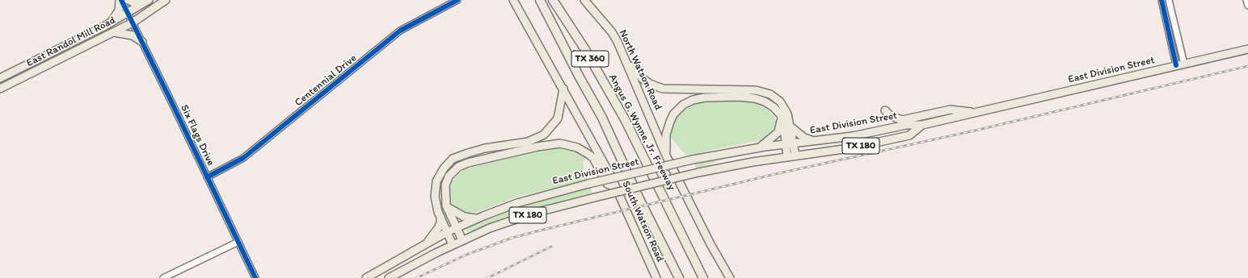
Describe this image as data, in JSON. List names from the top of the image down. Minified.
{"streets":{"highway":["TX 360","Angus G. Wynne, Jr. Freeway"],"main road":["East Randol Mill Road","North Watson Road","East Division Street","TX 180","South Watson Road"],"street":["Centennial Drive","Six Flags Drive"]},"crossings":[["East Randol Mill Road","Six Flags Drive"],["Centennial Drive","Six Flags Drive"]]}
